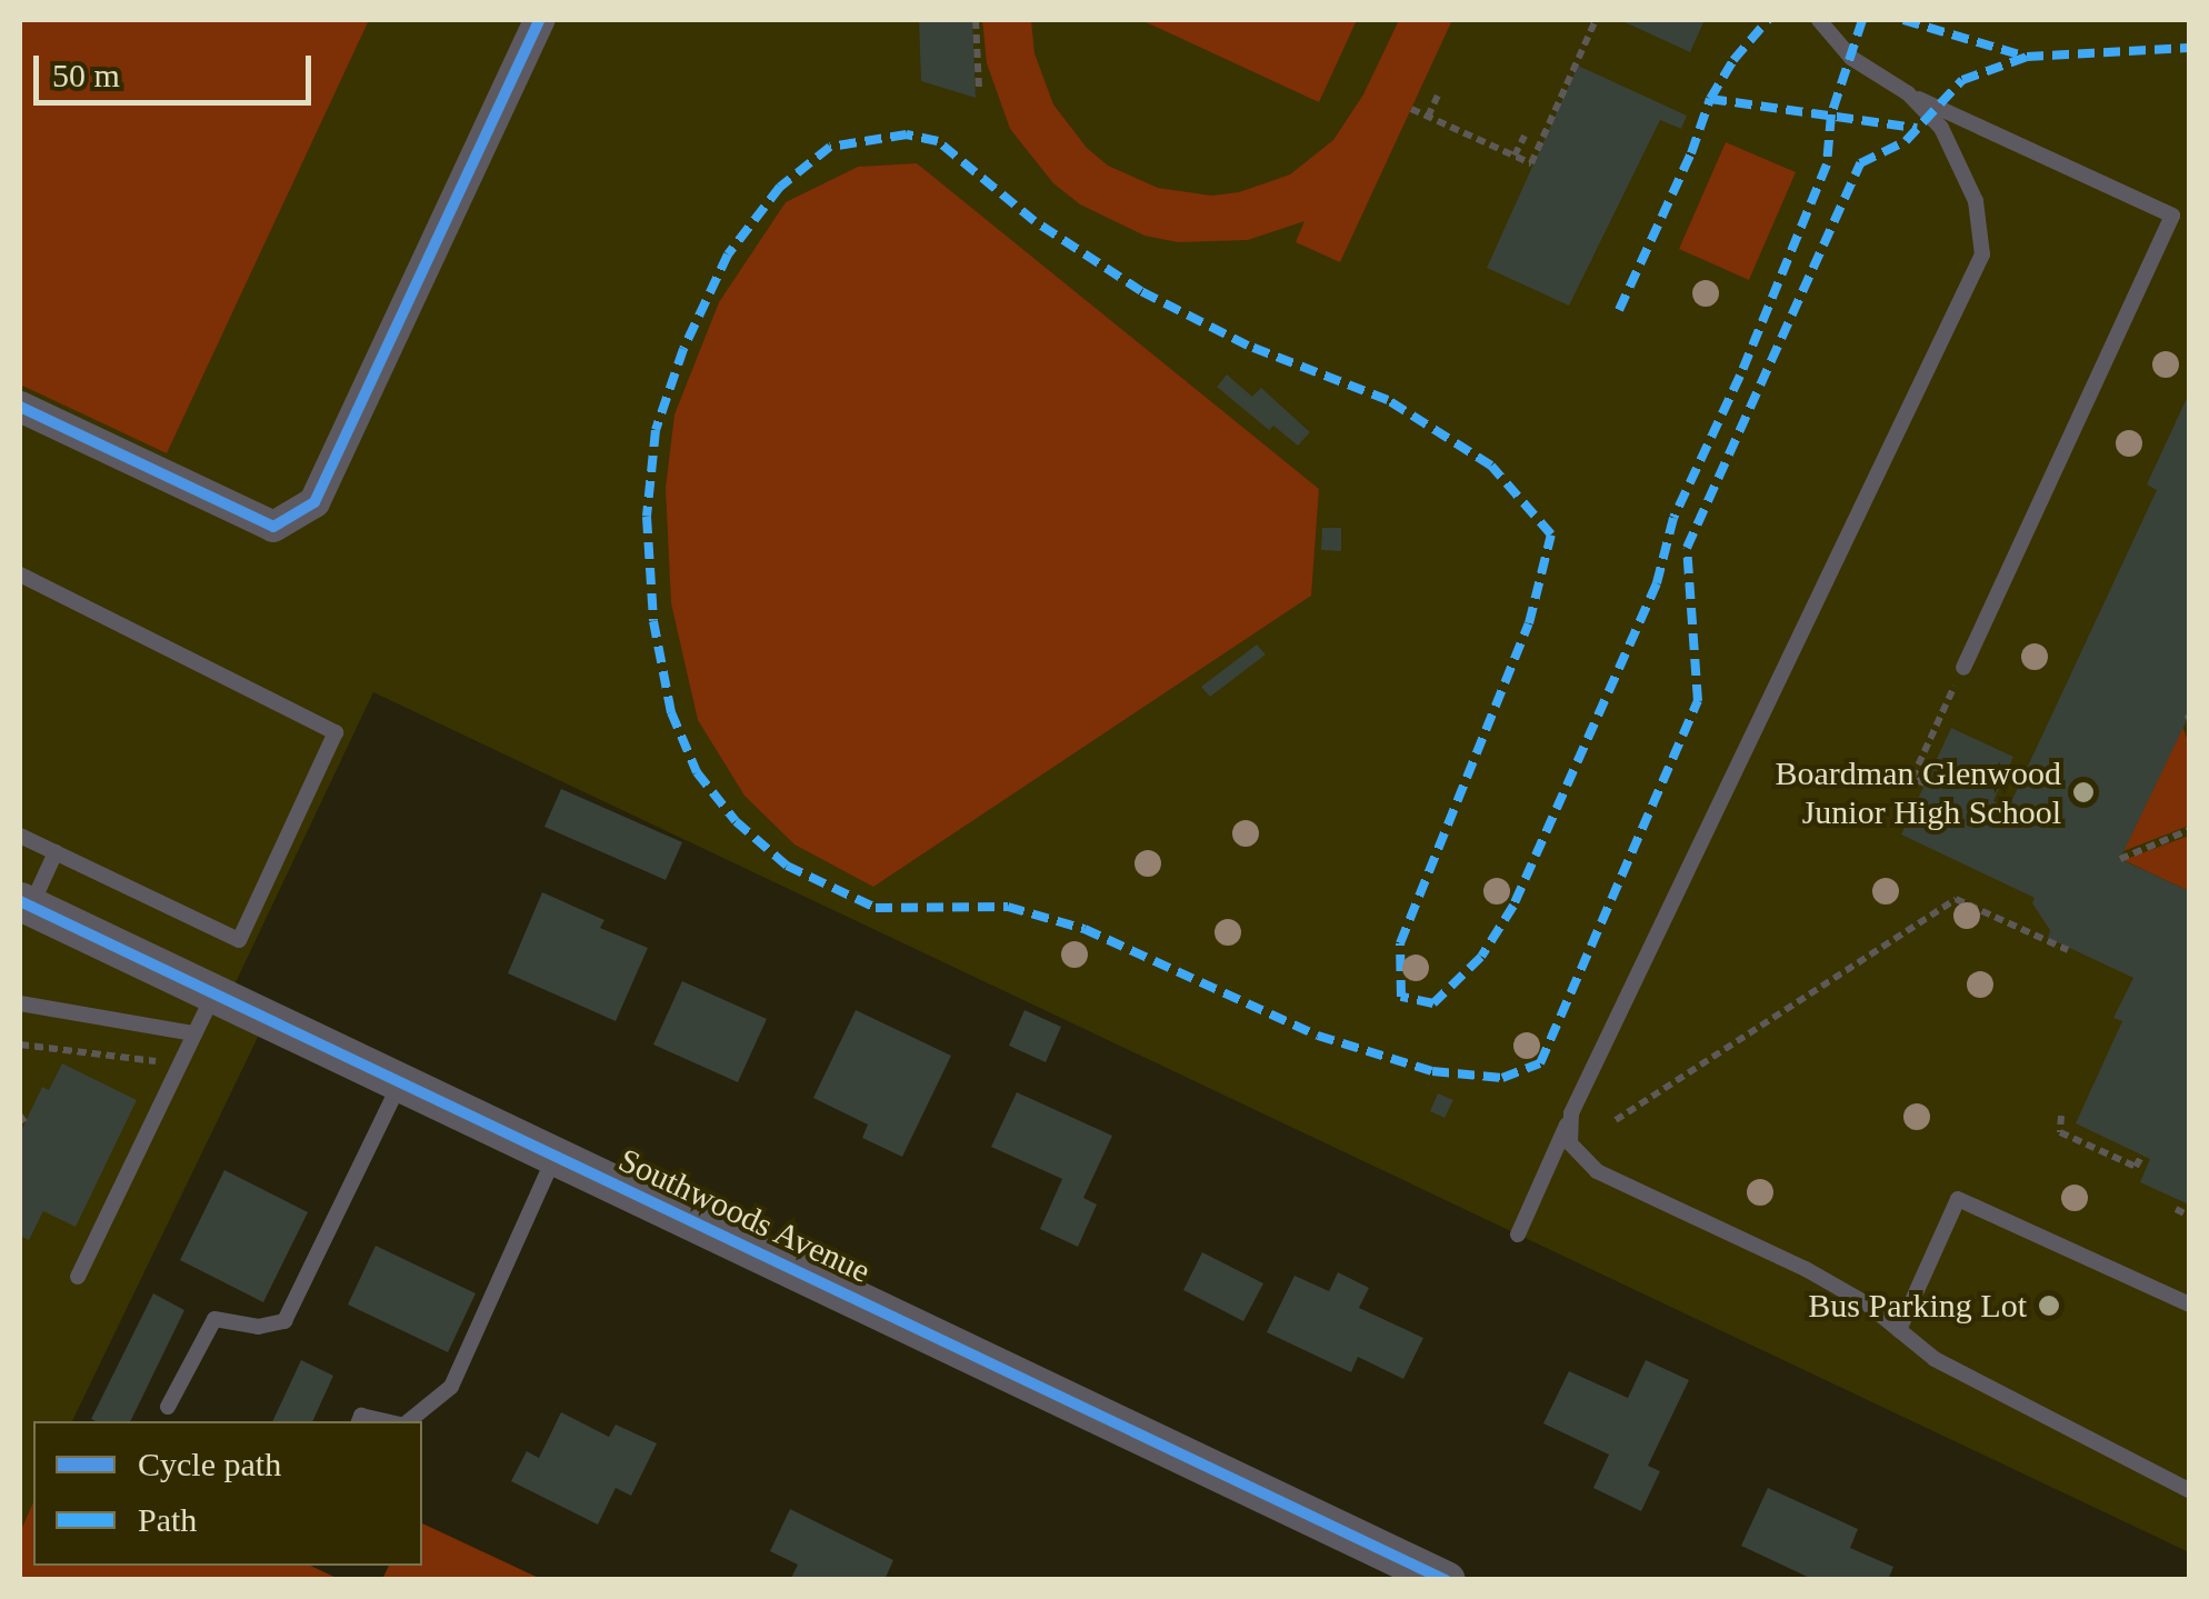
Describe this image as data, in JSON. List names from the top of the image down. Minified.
{"streets":{"street":["Southwoods Avenue"]},"places":["Boardman Glenwood Junior High School","Bus Parking Lot"],"legend":["Cycle path","Path"],"scale_bar":"50 m"}
